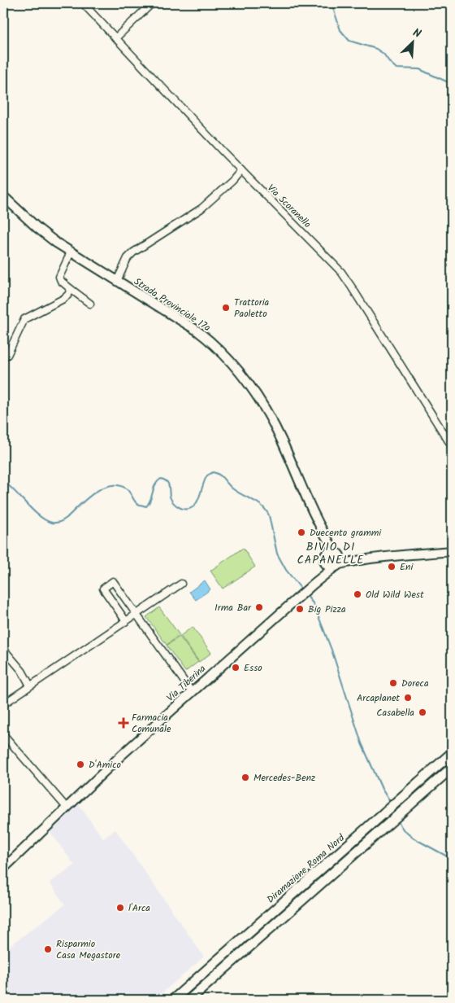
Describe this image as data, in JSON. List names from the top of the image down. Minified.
{"streets":{"highway":["Diramazione Roma Nord"],"main road":["Strada Provinciale 17a","Via Tiberina"],"street":["Via Scoranello"]},"districts":["BIVIO DI CAPANELLE"],"places":{"other":["Trattoria Paoletto","Duecento grammi","Eni","Old Wild West","Irma Bar","Big Pizza","Esso","Doreca","Arcaplanet","Casabella","D'Amico","Mercedes-Benz","l'Arca","Risparmio Casa Megastore"],"health":["Farmacia Comunale"]},"north":"top right"}
